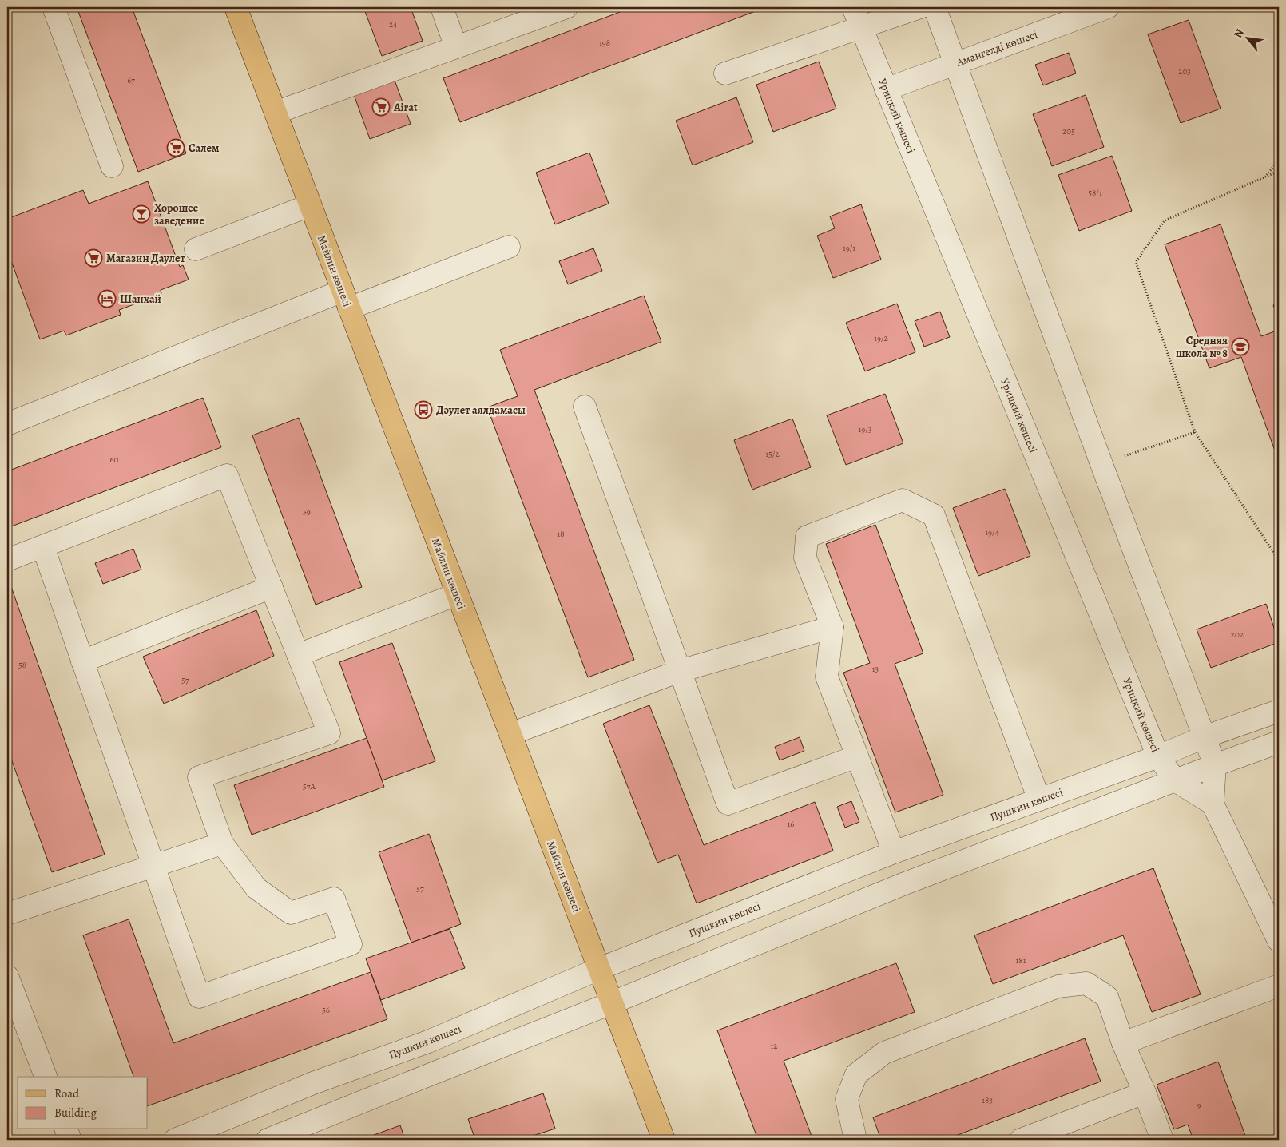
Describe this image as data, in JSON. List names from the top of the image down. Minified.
{"streets":{"main road":["Майлин көшесі"],"street":["Амангелді көшесі","Урицкий көшесі","Пушкин көшесі"]},"crossings":[["Амангелді көшесі","Урицкий көшесі"],["Урицкий көшесі","Пушкин көшесі"],["Майлин көшесі","Пушкин көшесі"]],"places":{"supermarket":["Airat","Салем","Магазин Даулет"],"bar":["Хорошее заведение"],"hotel":["Шанхай"],"school or university":["Средняя школа № 8"],"bus stop":["Дәулет аялдамасы"]},"house_numbers":["24","198","203","67","205","58/1","19/1","19/2","19/3","15/2","60","59","19/4","18","202","58","13","57","57А","16","57","181","56","12","183","9"],"legend":["Road","Building"],"north":"top left"}
